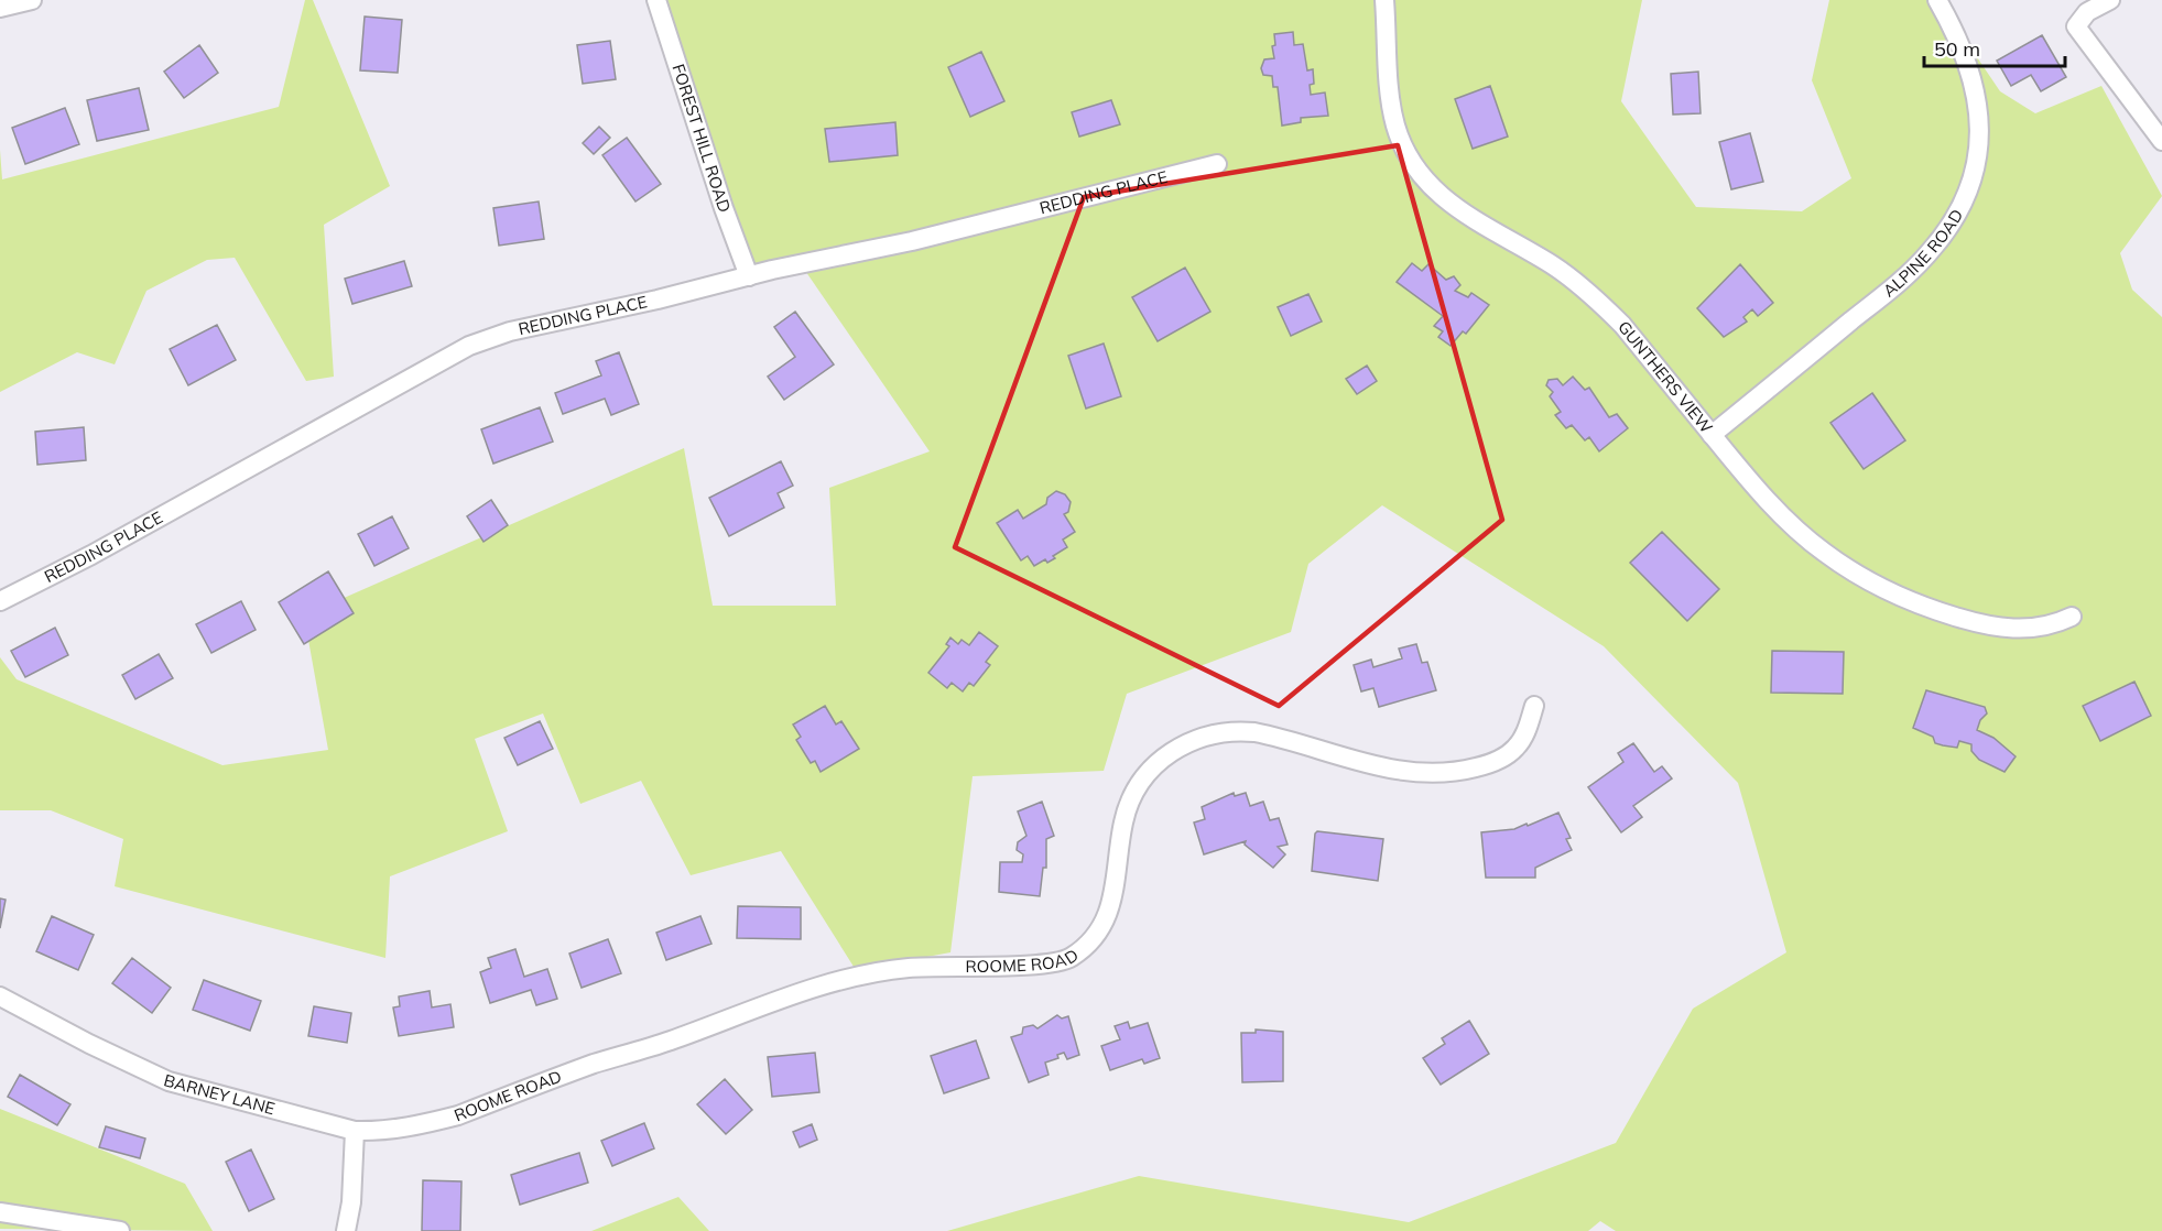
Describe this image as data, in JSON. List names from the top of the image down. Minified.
{"streets":{"street":["FOREST HILL ROAD","REDDING PLACE","ALPINE ROAD","GUNTHERS VIEW","ROOME ROAD","BARNEY LANE"]},"crossings":[["FOREST HILL ROAD","REDDING PLACE"],["ALPINE ROAD","GUNTHERS VIEW"],["ROOME ROAD","BARNEY LANE"]],"scale_bar":"50 m"}
